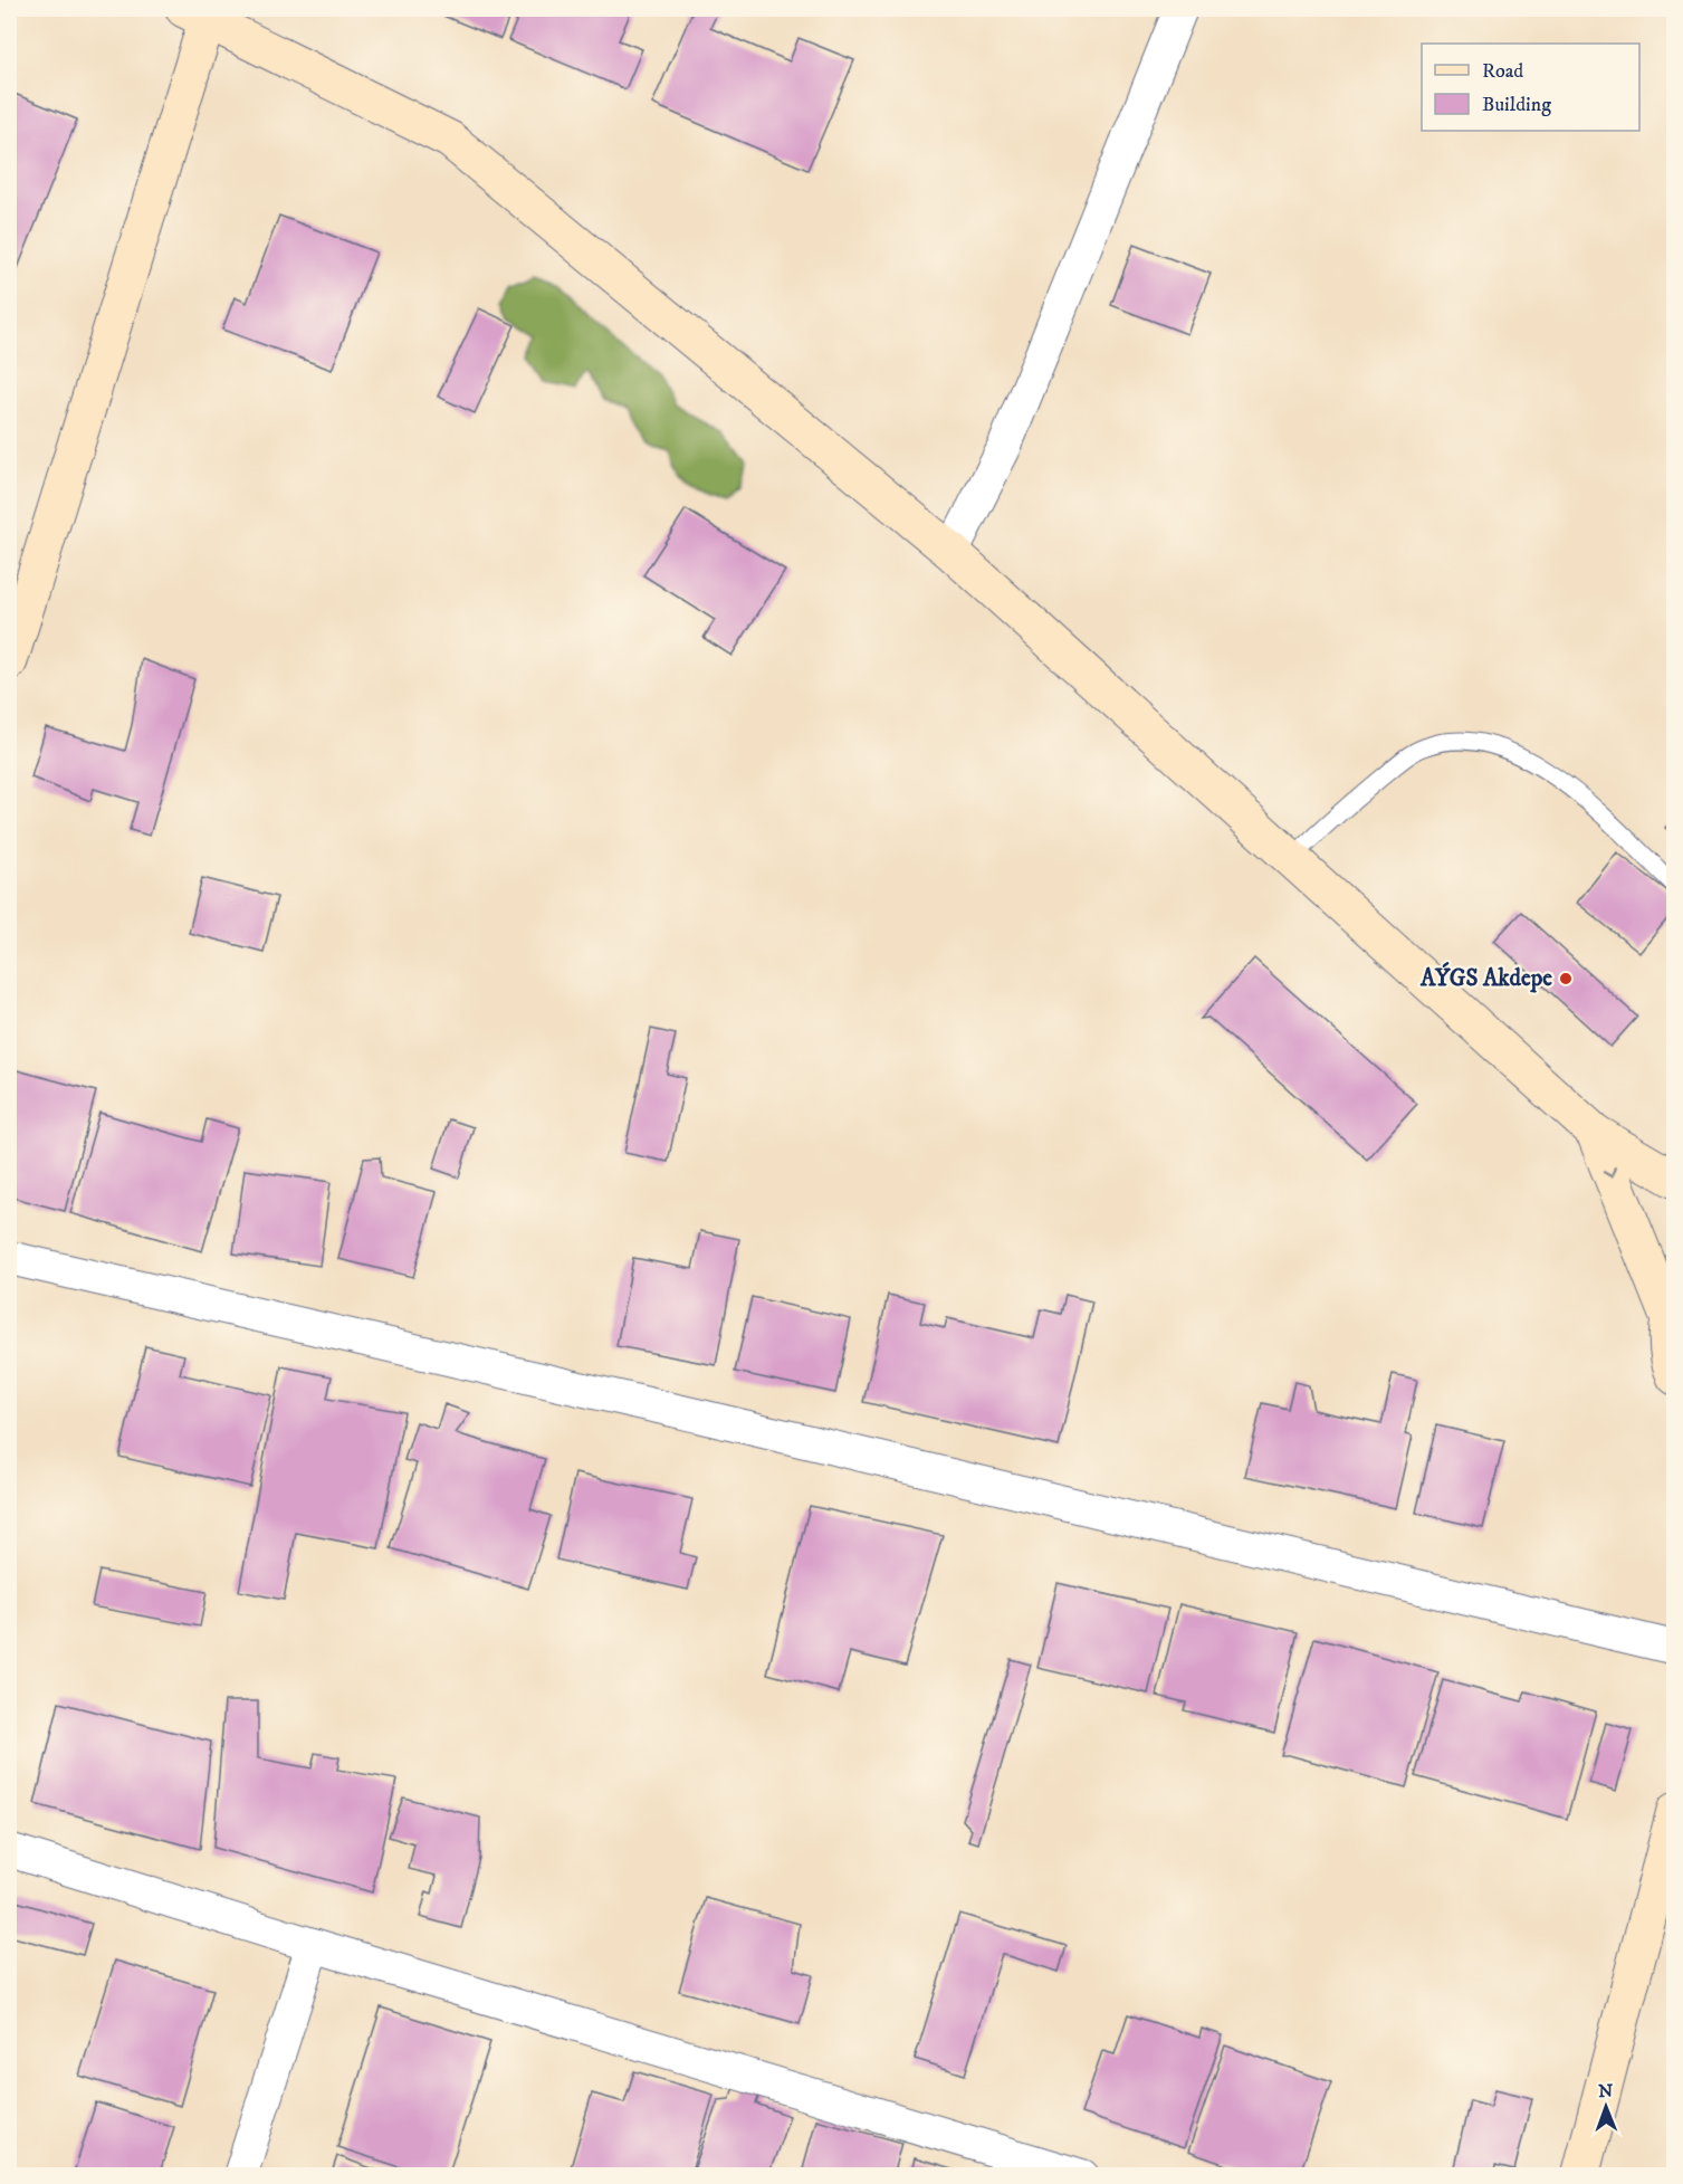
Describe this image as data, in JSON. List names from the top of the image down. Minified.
{"places":["AÝGS Akdepe"],"legend":["Road","Building"],"north":"top"}
